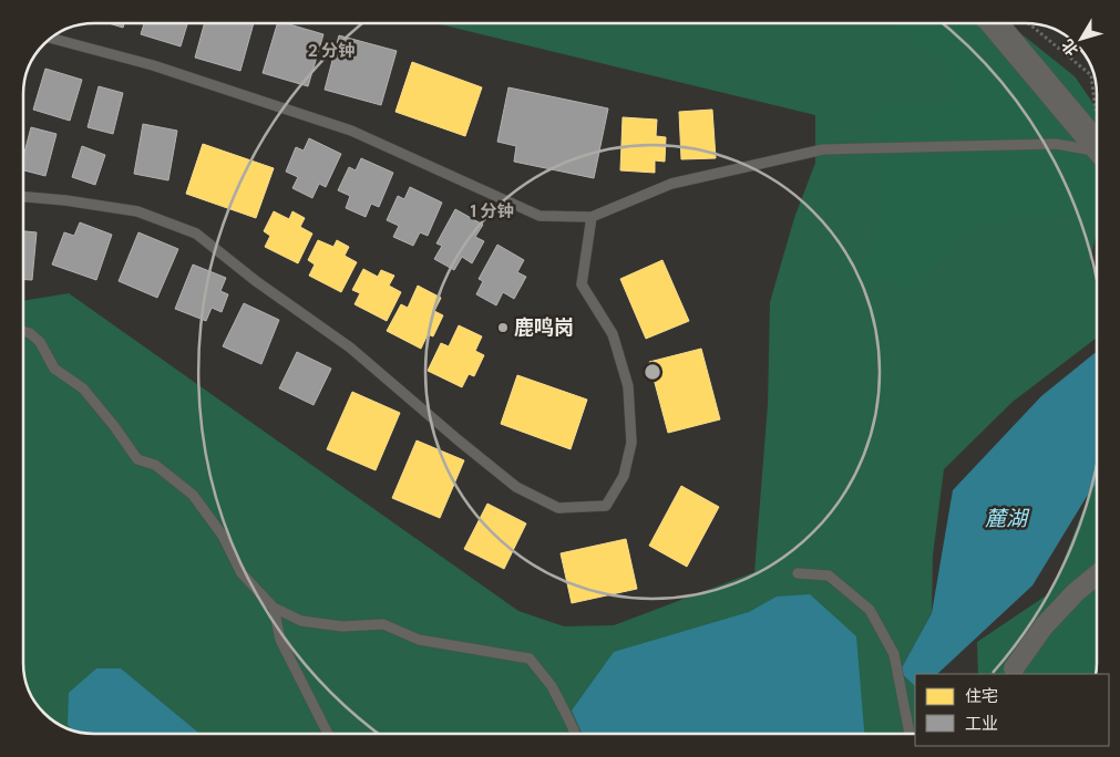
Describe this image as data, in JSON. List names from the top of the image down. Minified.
{"water":["麓湖"],"places":["鹿鸣岗"],"legend":["住宅","工业"],"north":"bottom left","rings":["2 分钟","1 分钟"]}
